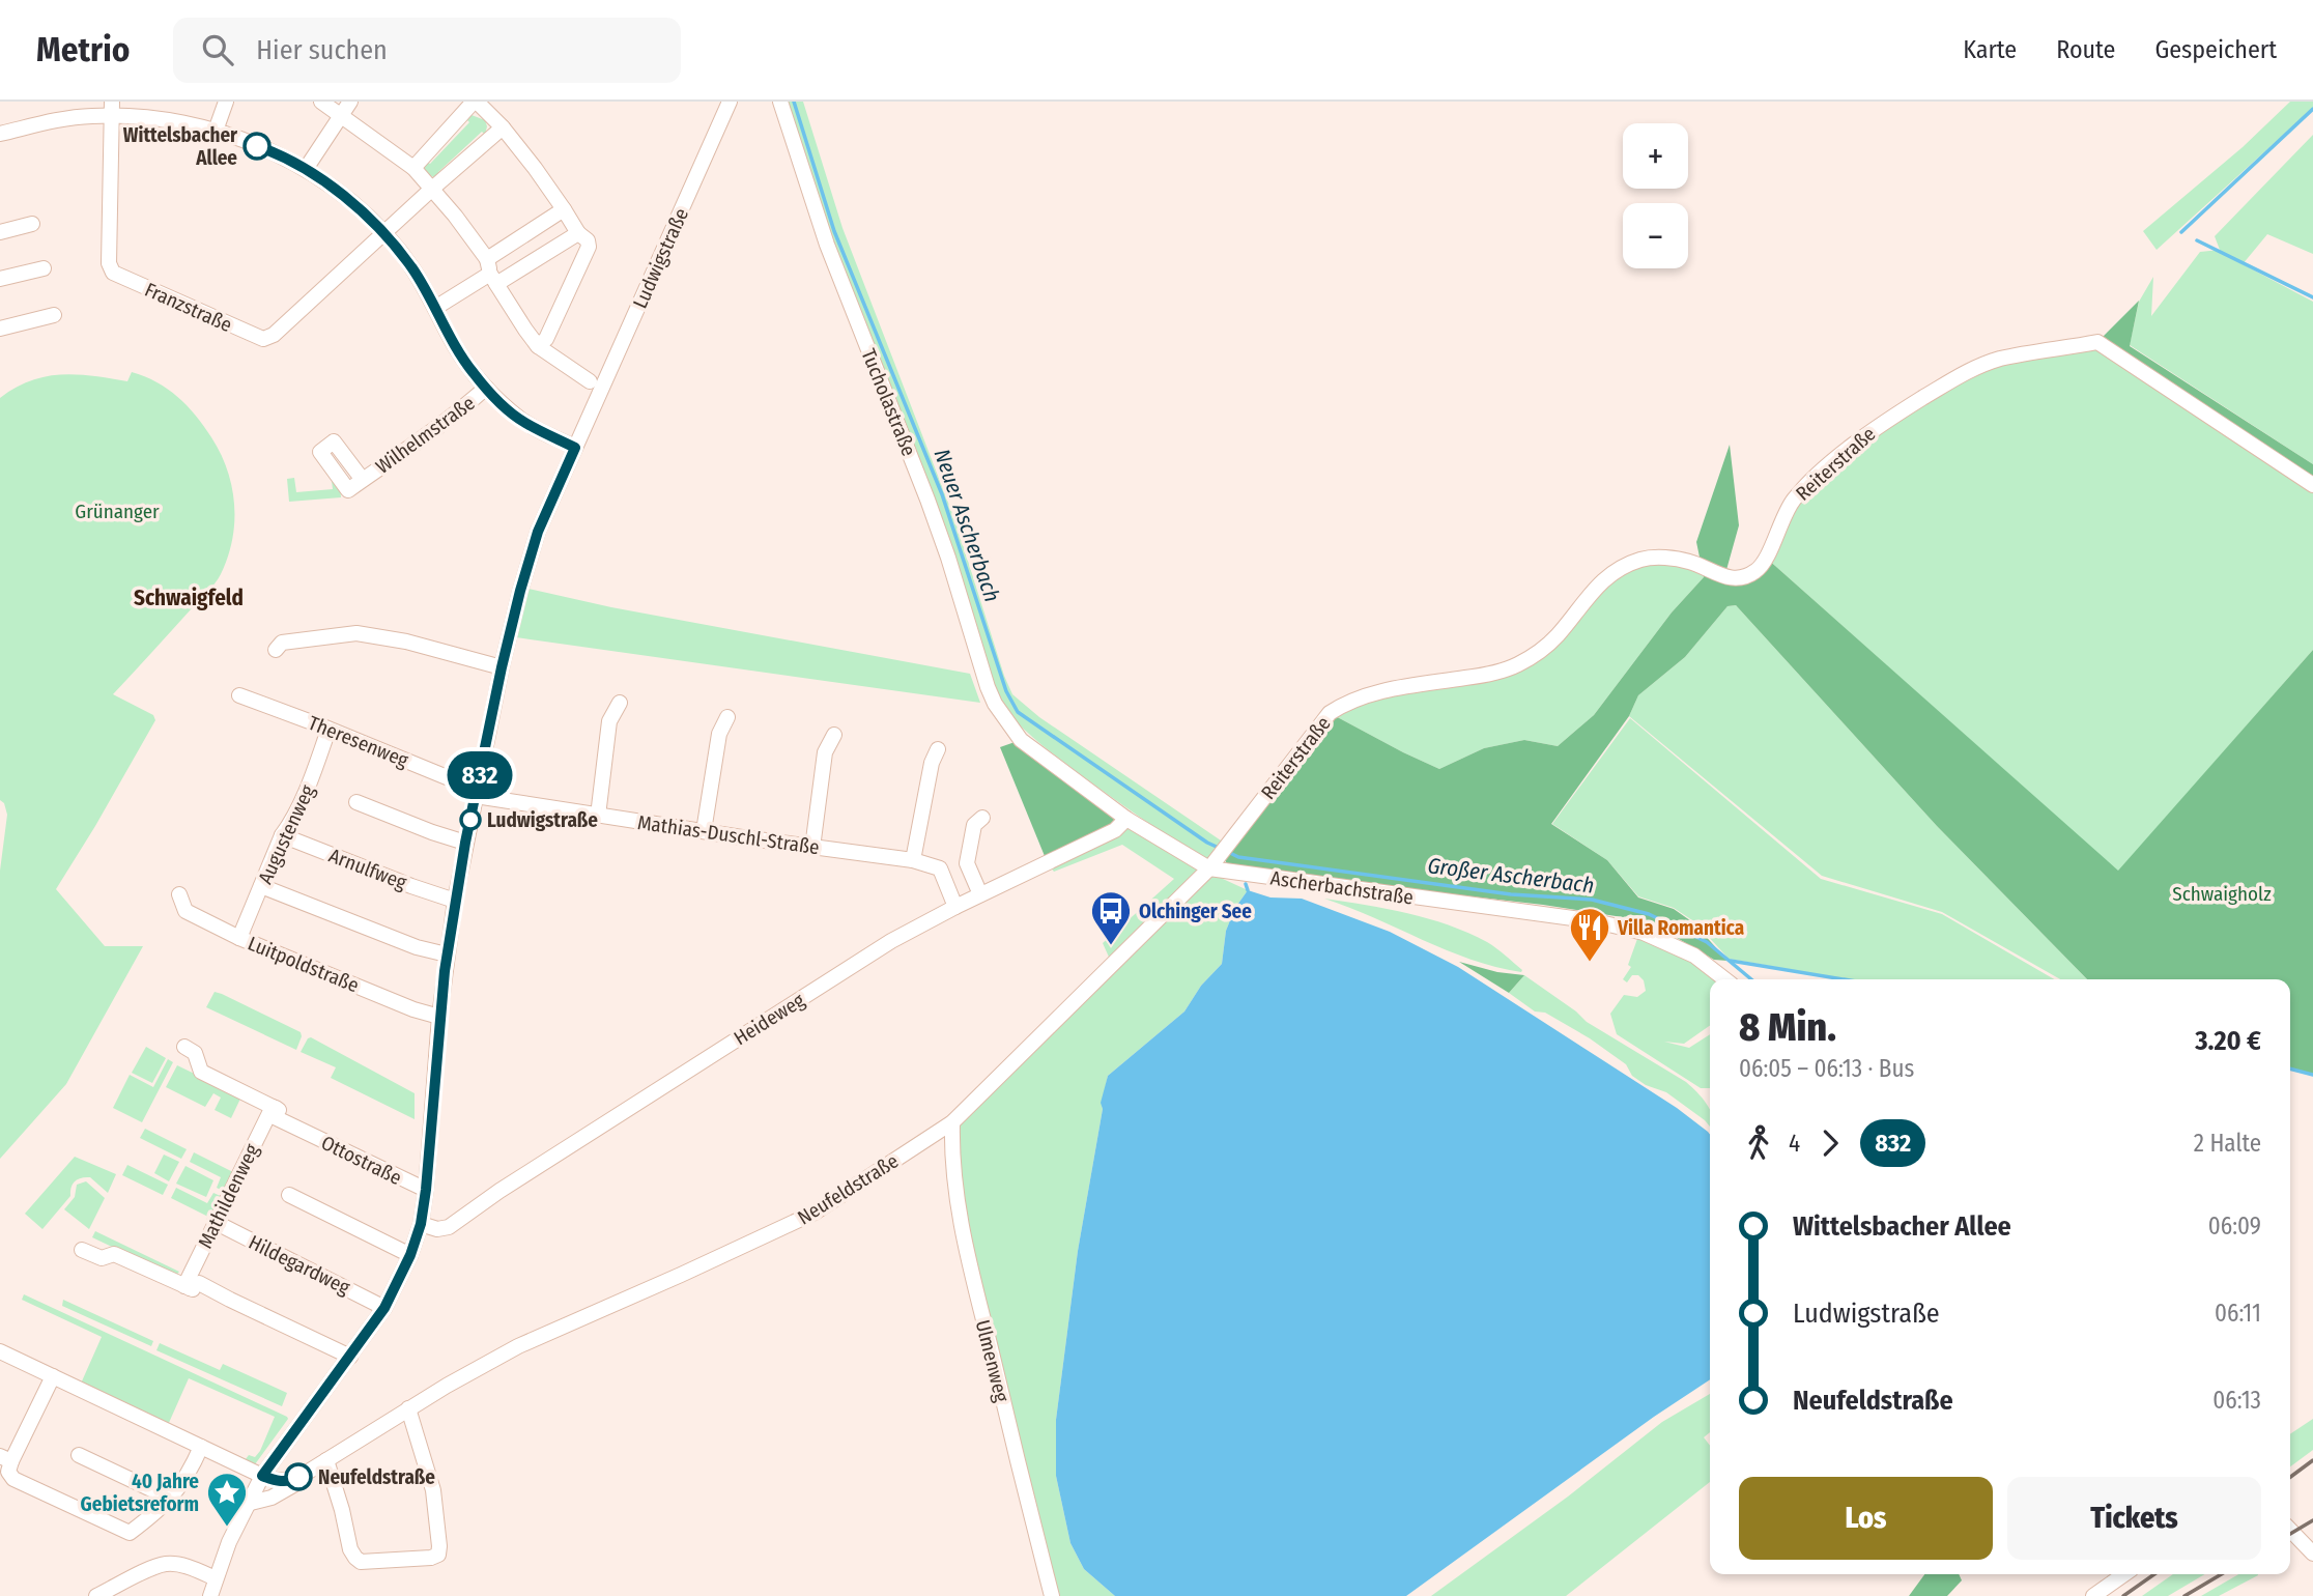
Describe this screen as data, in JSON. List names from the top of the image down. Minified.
{"streets":{"street":["Ludwigstraße","Franzstraße","Tucholastraße","Wilhelmstraße","Reiterstraße","Theresenweg","Augustenweg","Mathias-Duschl-Straße","Arnulfweg","Ascherbachstraße","Luitpoldstraße","Heideweg","Ottostraße","Neufeldstraße","Mathildenweg","Hildegardweg","Ulmenweg"]},"crossings":[["Ludwigstraße","Theresenweg"],["Ludwigstraße","Mathias-Duschl-Straße"],["Ludwigstraße","Arnulfweg"],["Ludwigstraße","Luitpoldstraße"],["Ludwigstraße","Heideweg"],["Ludwigstraße","Ottostraße"],["Ludwigstraße","Neufeldstraße"],["Ludwigstraße","Hildegardweg"],["Tucholastraße","Ascherbachstraße"],["Reiterstraße","Ascherbachstraße"],["Reiterstraße","Neufeldstraße"],["Theresenweg","Augustenweg"],["Theresenweg","Mathias-Duschl-Straße"],["Augustenweg","Arnulfweg"],["Augustenweg","Luitpoldstraße"],["Mathias-Duschl-Straße","Heideweg"],["Ascherbachstraße","Heideweg"],["Ascherbachstraße","Neufeldstraße"],["Ottostraße","Mathildenweg"],["Neufeldstraße","Ulmenweg"],["Mathildenweg","Hildegardweg"]],"districts":["Schwaigfeld"],"water":["Neuer Ascherbach","Großer Ascherbach"],"parks":["Grünanger","Schwaigholz"],"places":{"other":["Wittelsbacher Allee","Ludwigstraße","Neufeldstraße"],"bus stop":["Olchinger See"],"restaurant":["Villa Romantica"],"place":["40 Jahre Gebietsreform"]},"lines":["bus line 832"],"page":{"header":"Metrio","search":"Hier suchen","nav":["Karte","Route","Gespeichert"],"on_map":"832","map_buttons":["+","−"],"heading":["8 Min.","06:05 – 06:13 · Bus","3.20 €"],"legs":["4","832","2 Halte"],"list":[{"name":"Wittelsbacher Allee","value":"06:09"},{"name":"Ludwigstraße","value":"06:11"},{"name":"Neufeldstraße","value":"06:13"}],"buttons":["Los","Tickets"]}}
